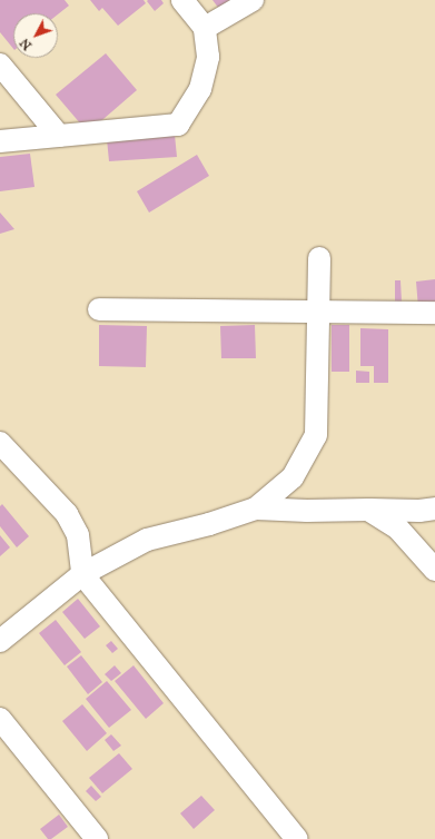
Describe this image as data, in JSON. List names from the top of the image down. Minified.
{"north":"bottom left"}
